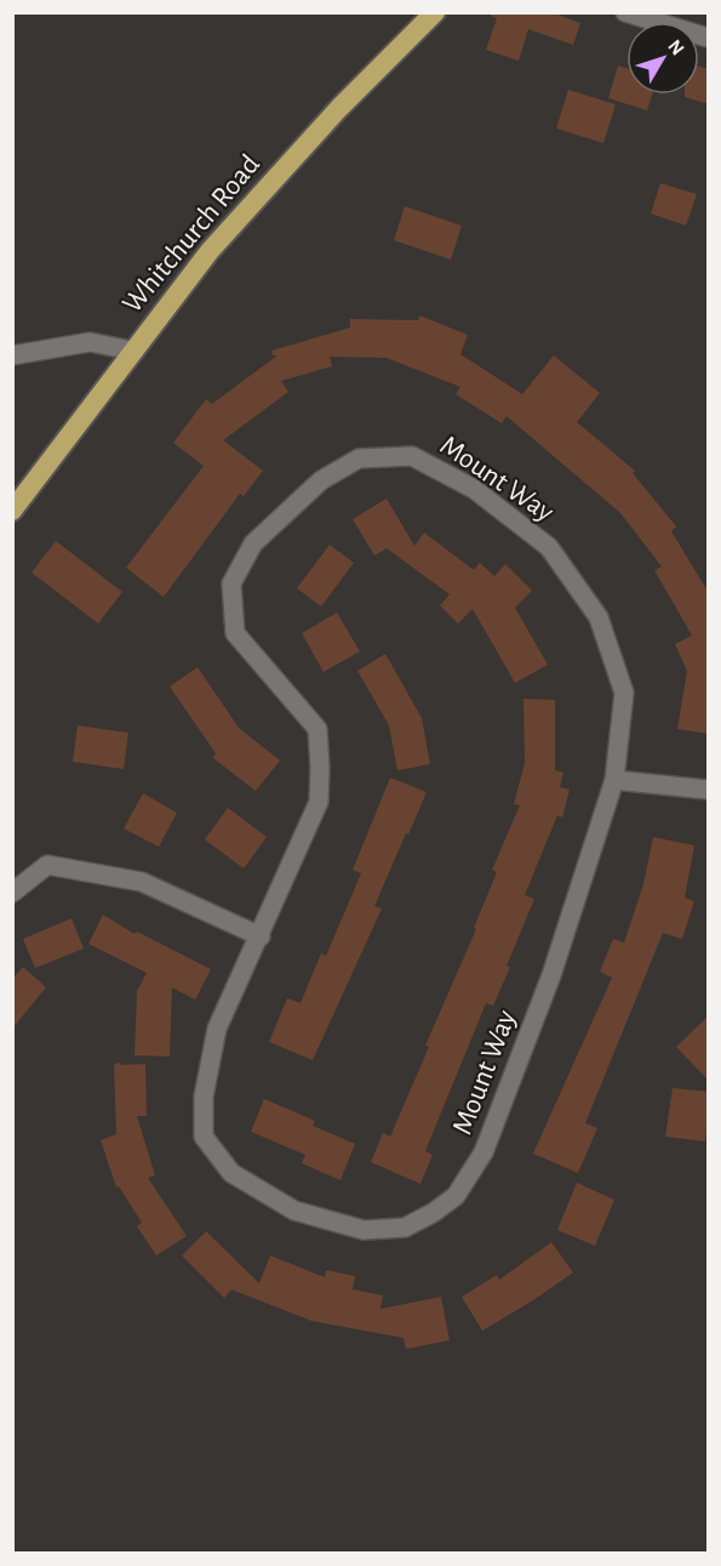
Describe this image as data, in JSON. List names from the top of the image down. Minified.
{"streets":{"highway":["Whitchurch Road"],"street":["Mount Way"]},"north":"top right"}
